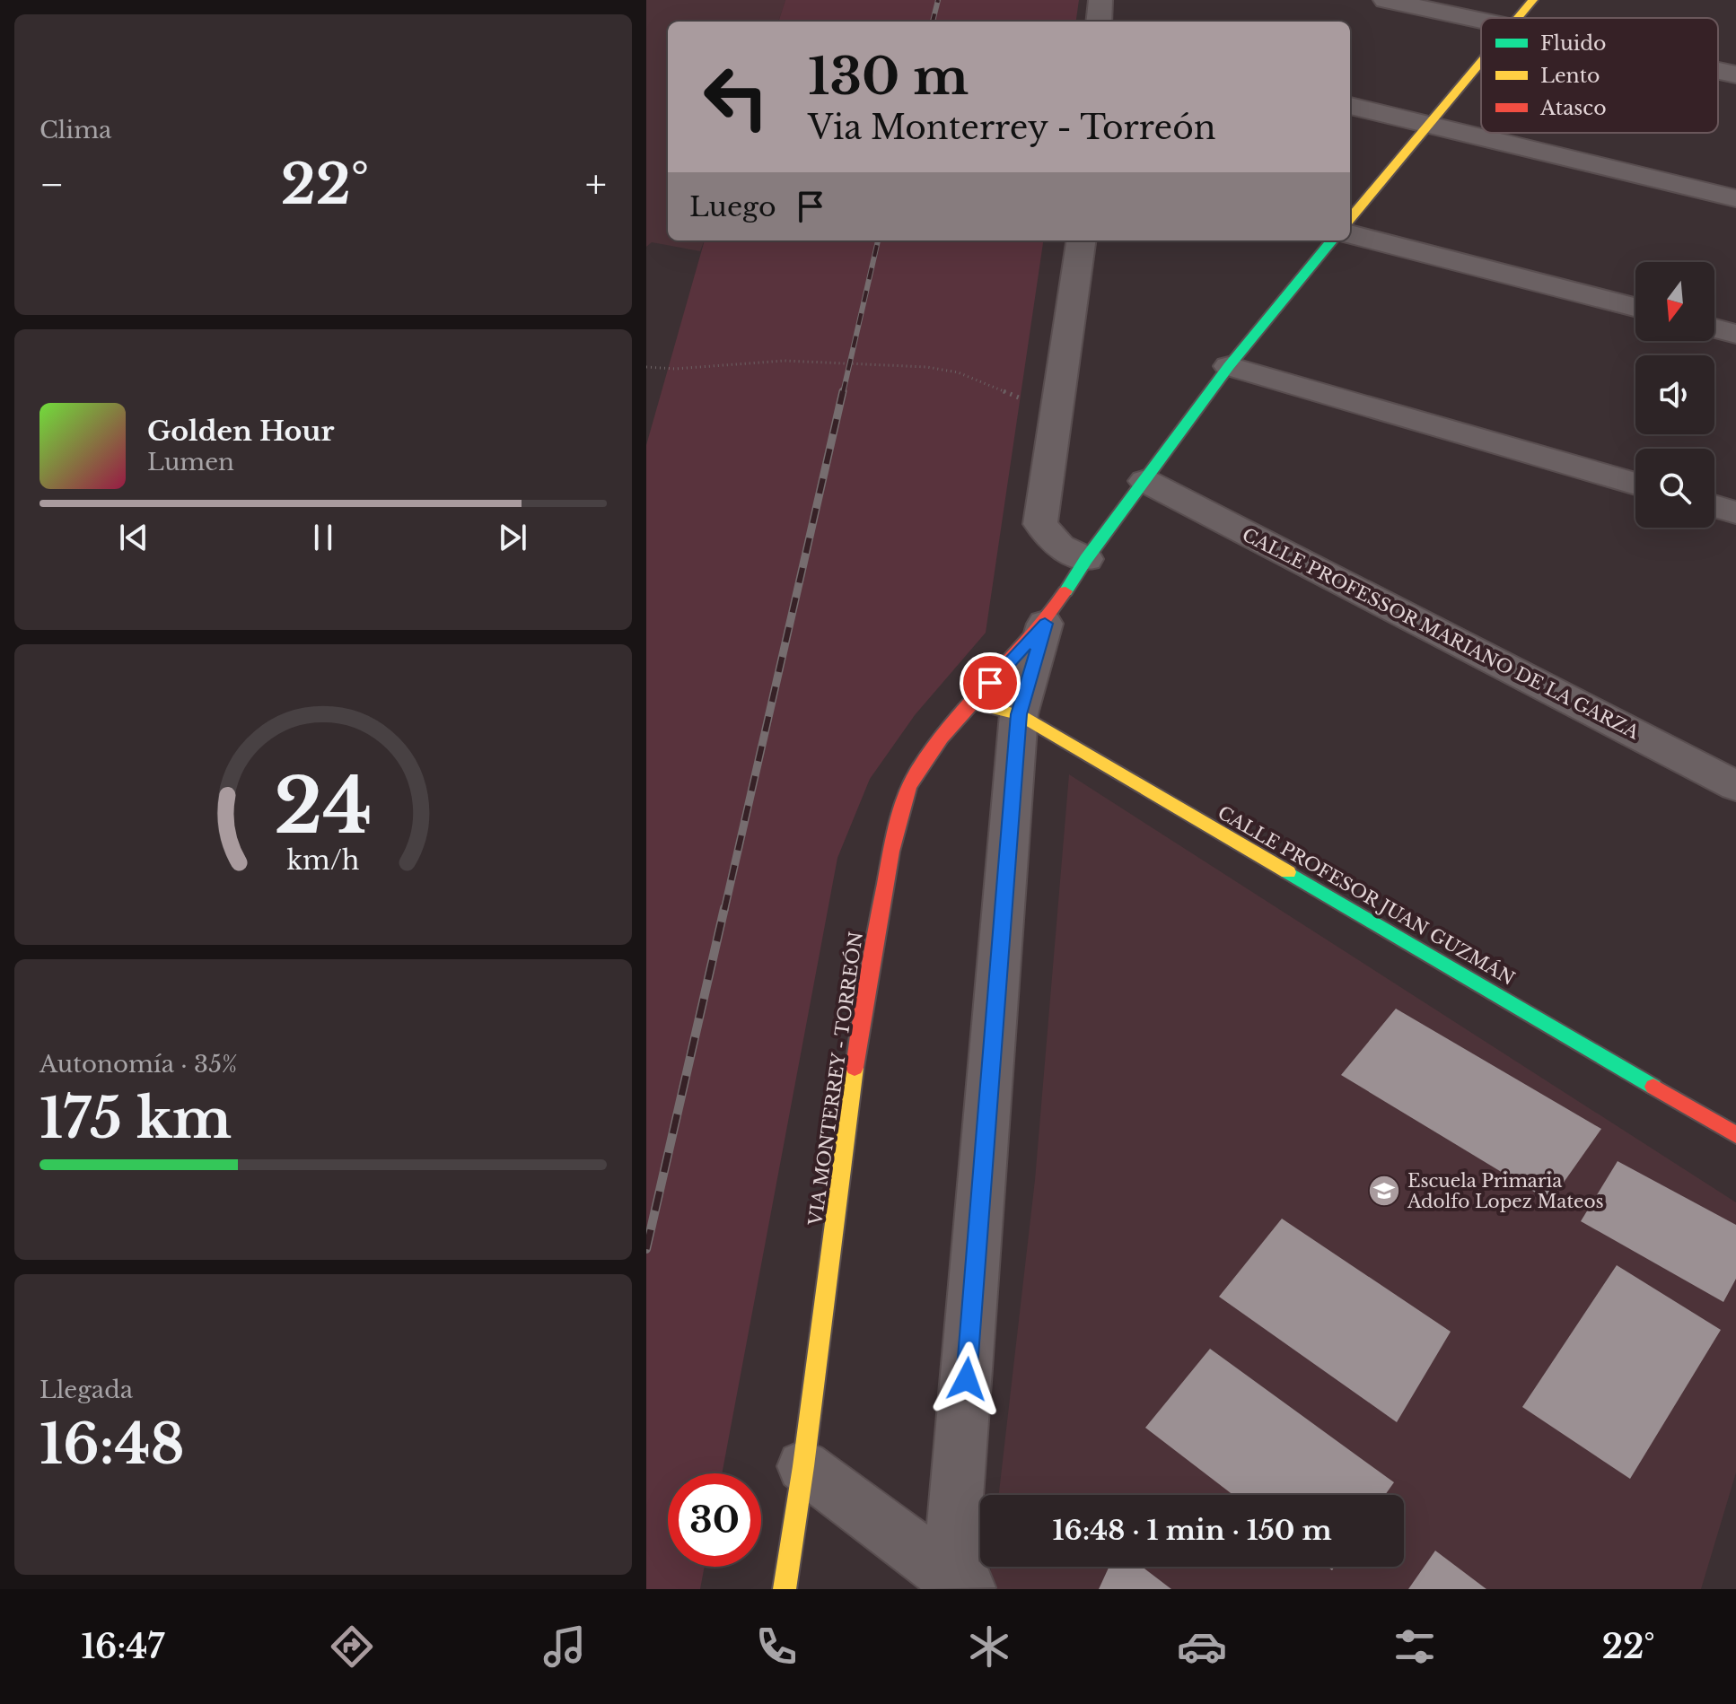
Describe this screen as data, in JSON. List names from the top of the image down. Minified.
{"streets":{"street":["CALLE PROFESSOR MARIANO DE LA GARZA","CALLE PROFESOR JUAN GUZMÁN","VIA MONTERREY - TORREÓN"]},"crossings":[["CALLE PROFESSOR MARIANO DE LA GARZA","VIA MONTERREY - TORREÓN"],["CALLE PROFESOR JUAN GUZMÁN","VIA MONTERREY - TORREÓN"]],"places":{"school or university":["Escuela Primaria Adolfo Lopez Mateos"]},"legend":["Fluido","Lento","Atasco"],"north":"bottom","page":{"tile":["Clima",["Autonomía · 35%","175 km"],["Llegada","16:48"]],"turn":["130 m","Via Monterrey - Torreón"],"heat":["−","22°","+"],"then":"Luego","song":["Golden Hour","Lumen"],"limit":"30","trip":"16:48 · 1 min · 150 m","tabs":["16:47","22°"],"gauge":["24","km/h"]}}
